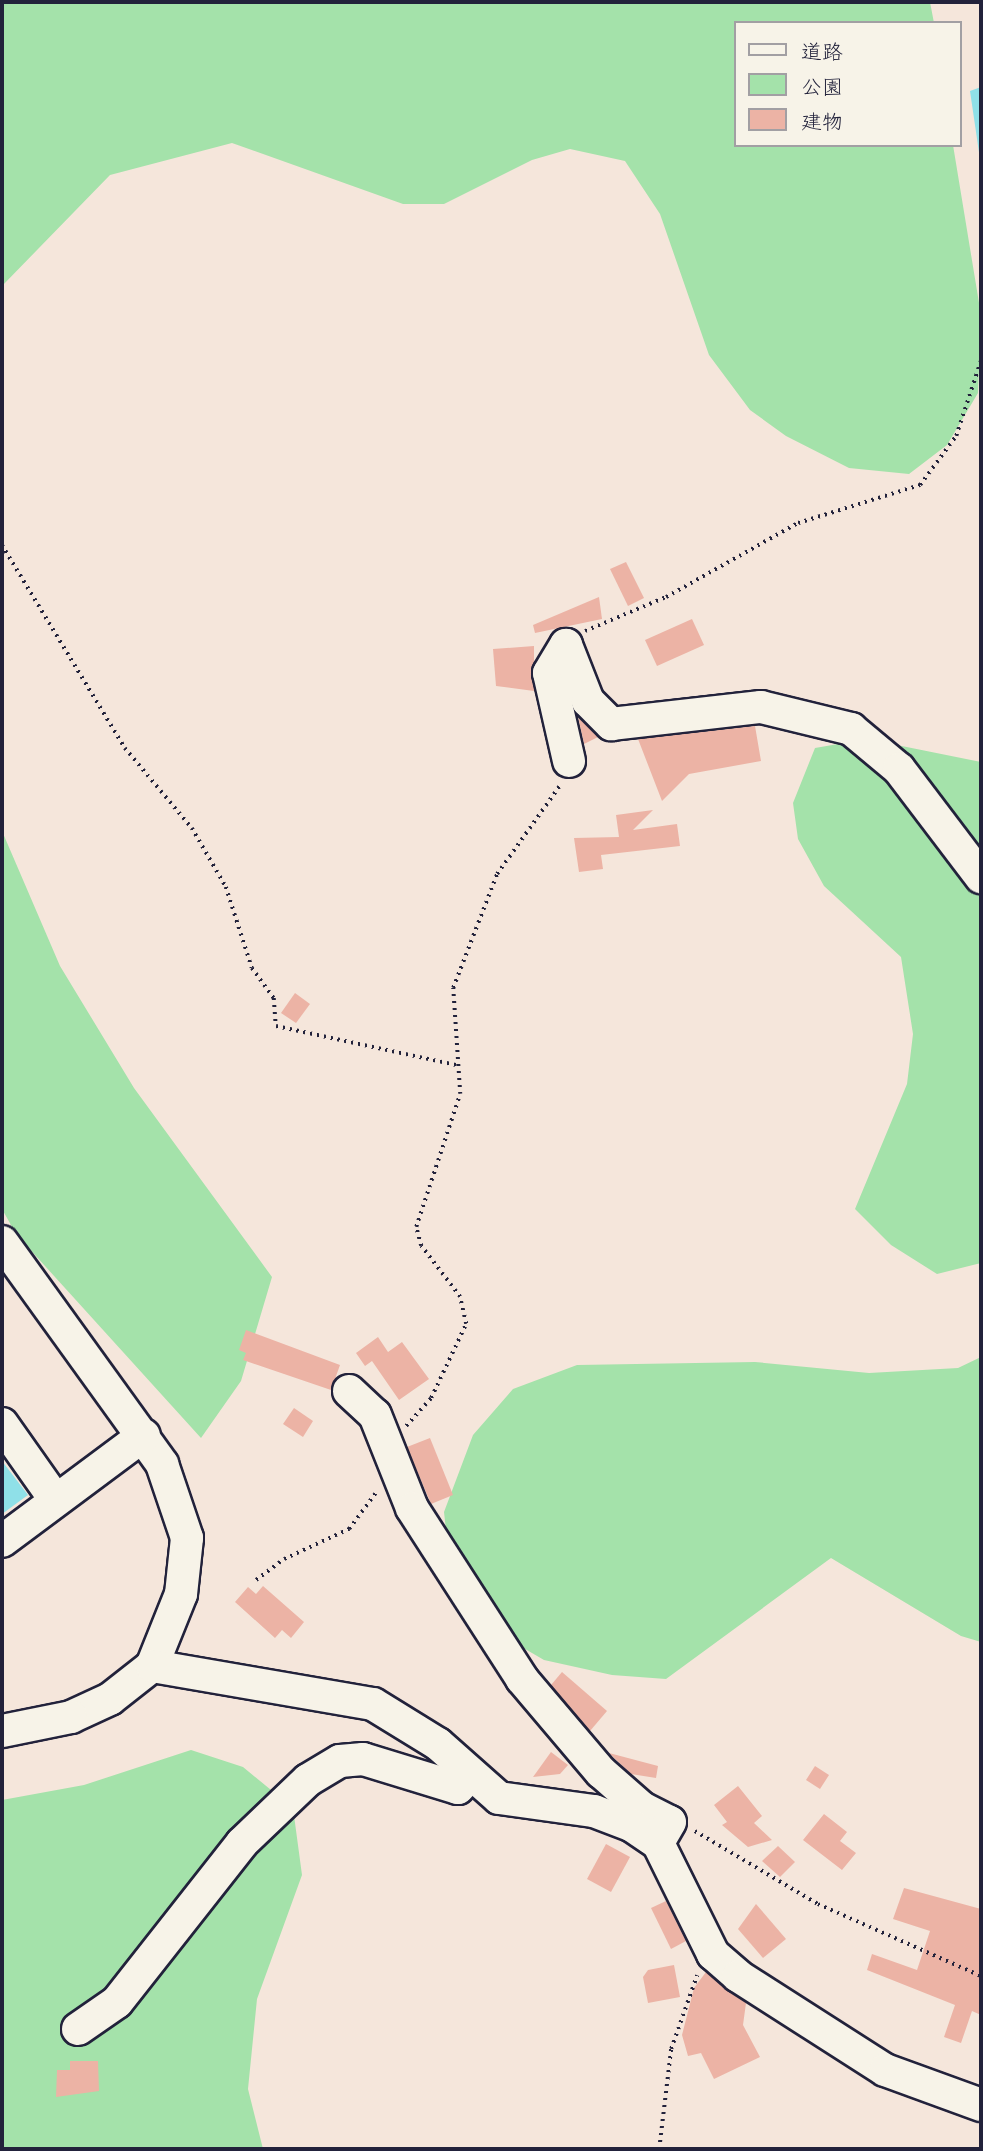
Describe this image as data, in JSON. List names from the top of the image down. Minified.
{"legend":["道路","公園","建物"]}
